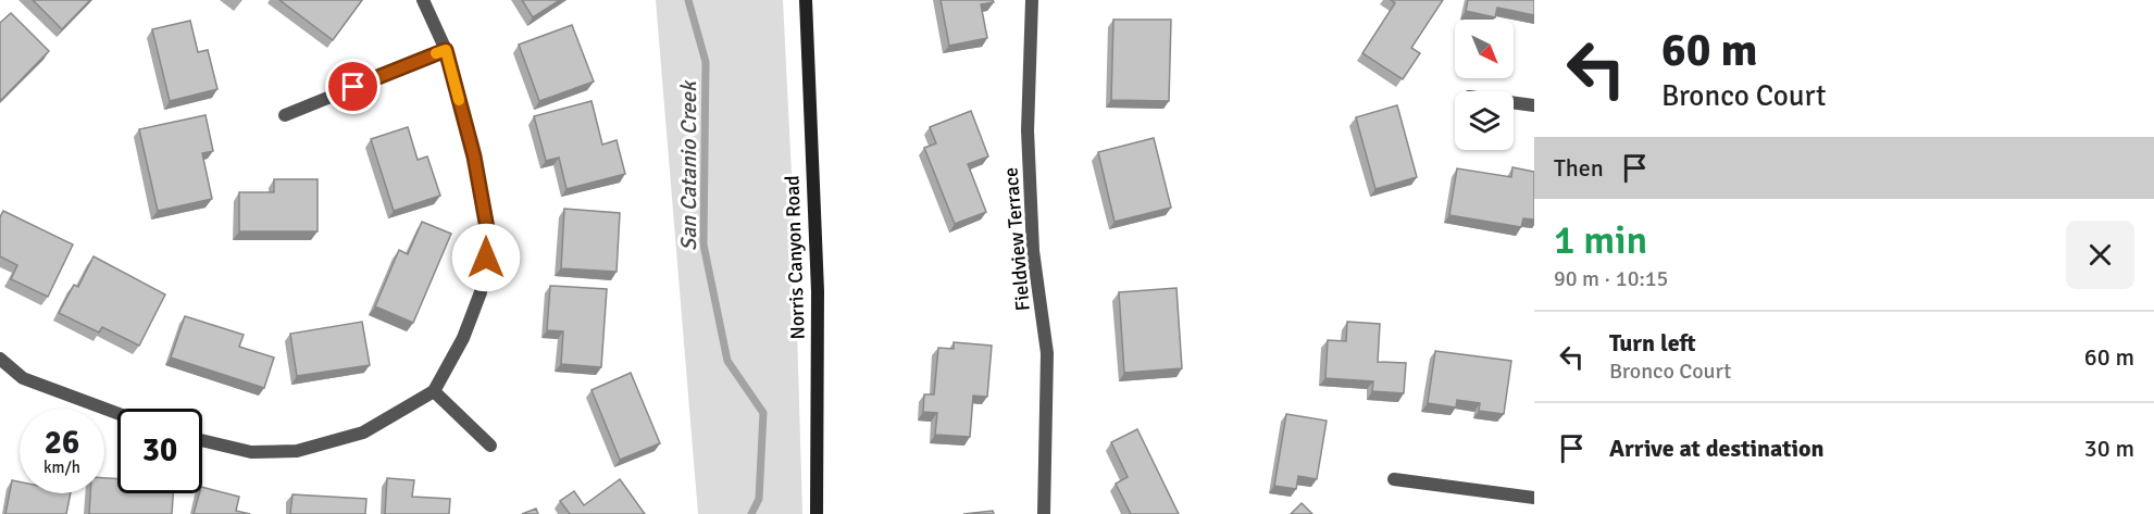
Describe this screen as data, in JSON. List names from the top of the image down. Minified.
{"streets":{"street":["Fieldview Terrace","Norris Canyon Road"]},"water":["San Catanio Creek"],"north":"bottom right","page":{"turn":["60 m","Bronco Court"],"then":"Then","heading":["1 min","90 m · 10:15"],"list":[{"name":"Turn left","note":"Bronco Court","value":"60 m"},{"name":"Arrive at destination","value":"30 m"}],"speed":"26 km/h","limit":"30"}}
